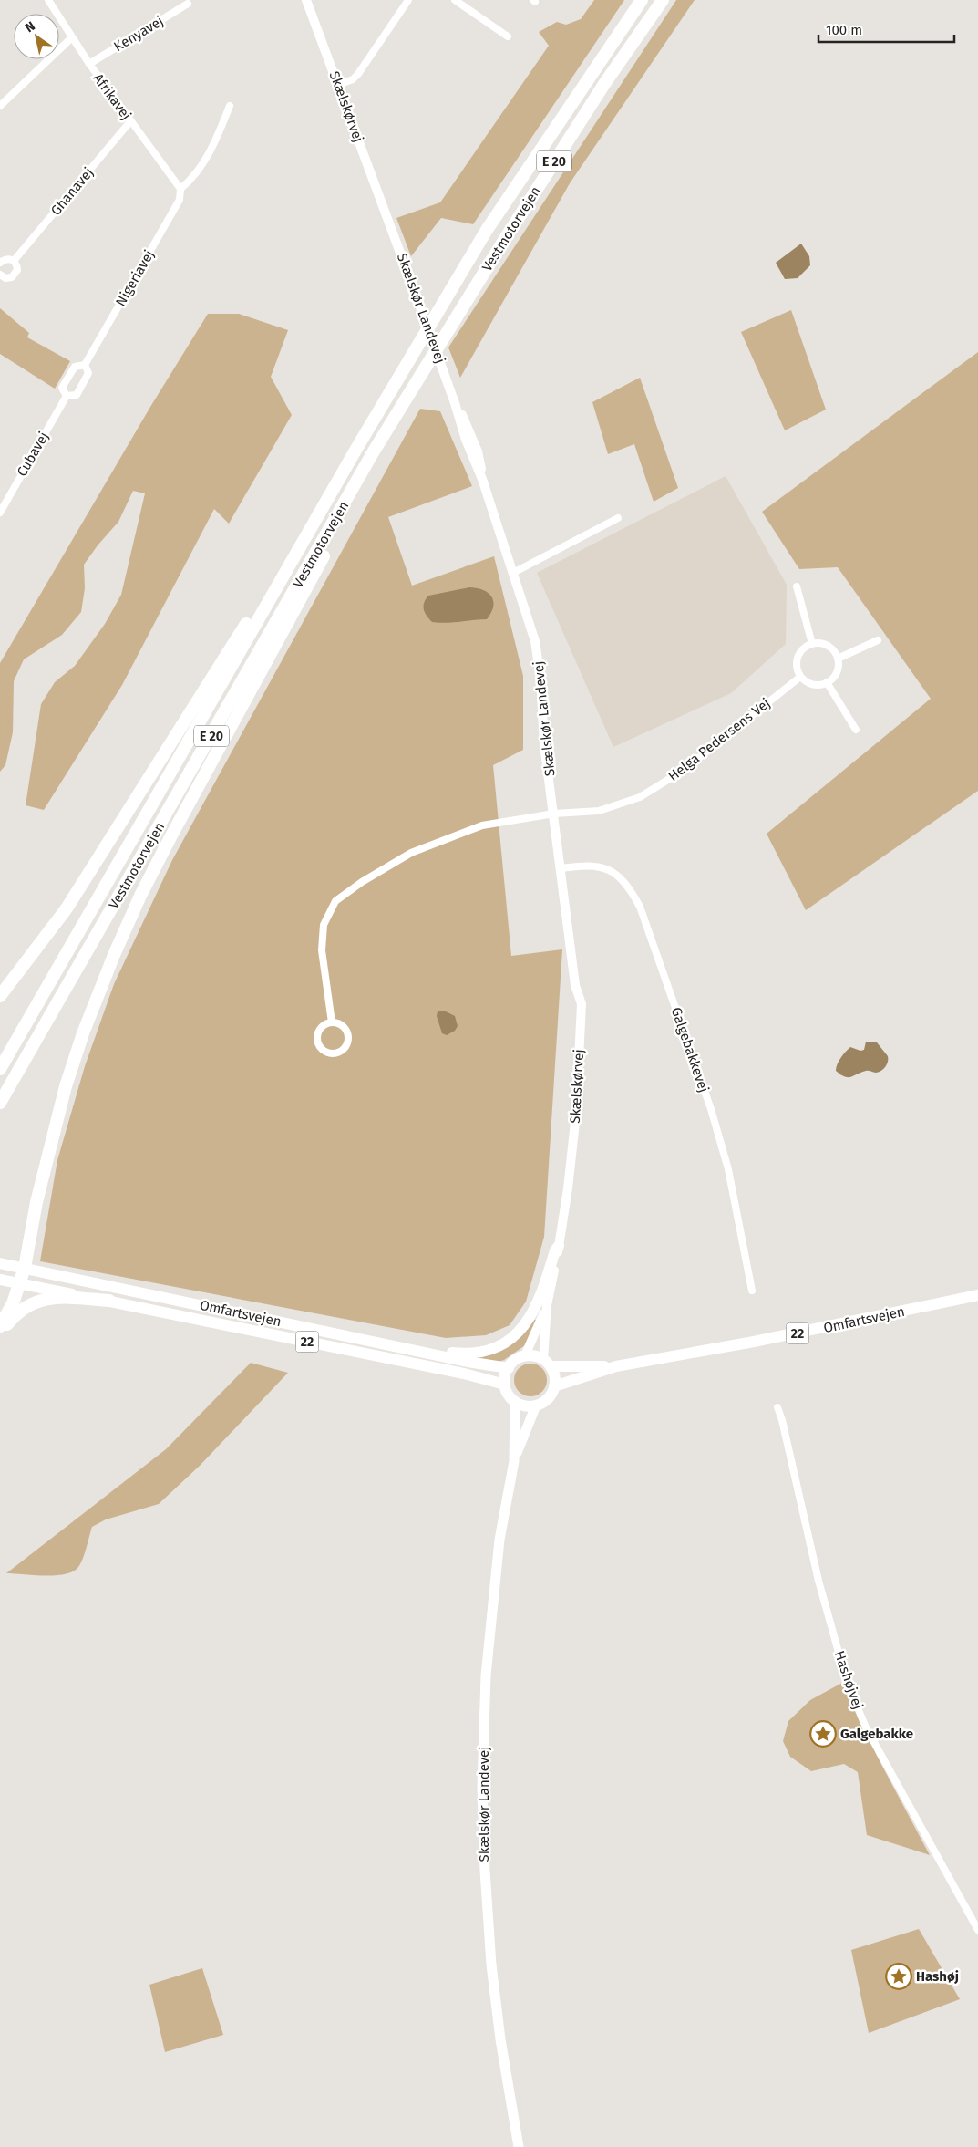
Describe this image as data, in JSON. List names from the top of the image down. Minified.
{"streets":{"highway":["E 20","Vestmotorvejen"],"main road":["Skælskør Landevej","Omfartsvejen","22"],"street":["Kenyavej","Afrikavej","Skælskørvej","Ghanavej","Nigeriavej","Cubavej","Helga Pedersens Vej","Galgebakkevej","Hashøjvej"]},"crossings":[["Kenyavej","Afrikavej"],["Afrikavej","Ghanavej"],["Afrikavej","Nigeriavej"],["Skælskørvej","Skælskør Landevej"],["Skælskørvej","Galgebakkevej"],["Skælskørvej","Omfartsvejen"],["Skælskørvej","22"],["Nigeriavej","Cubavej"],["Skælskør Landevej","Helga Pedersens Vej"],["Skælskør Landevej","Galgebakkevej"],["Skælskør Landevej","Omfartsvejen"],["Skælskør Landevej","22"],["Omfartsvejen","22"]],"places":{"place":["Galgebakke","Hashøj"]},"scale_bar":"100 m","north":"top left"}
